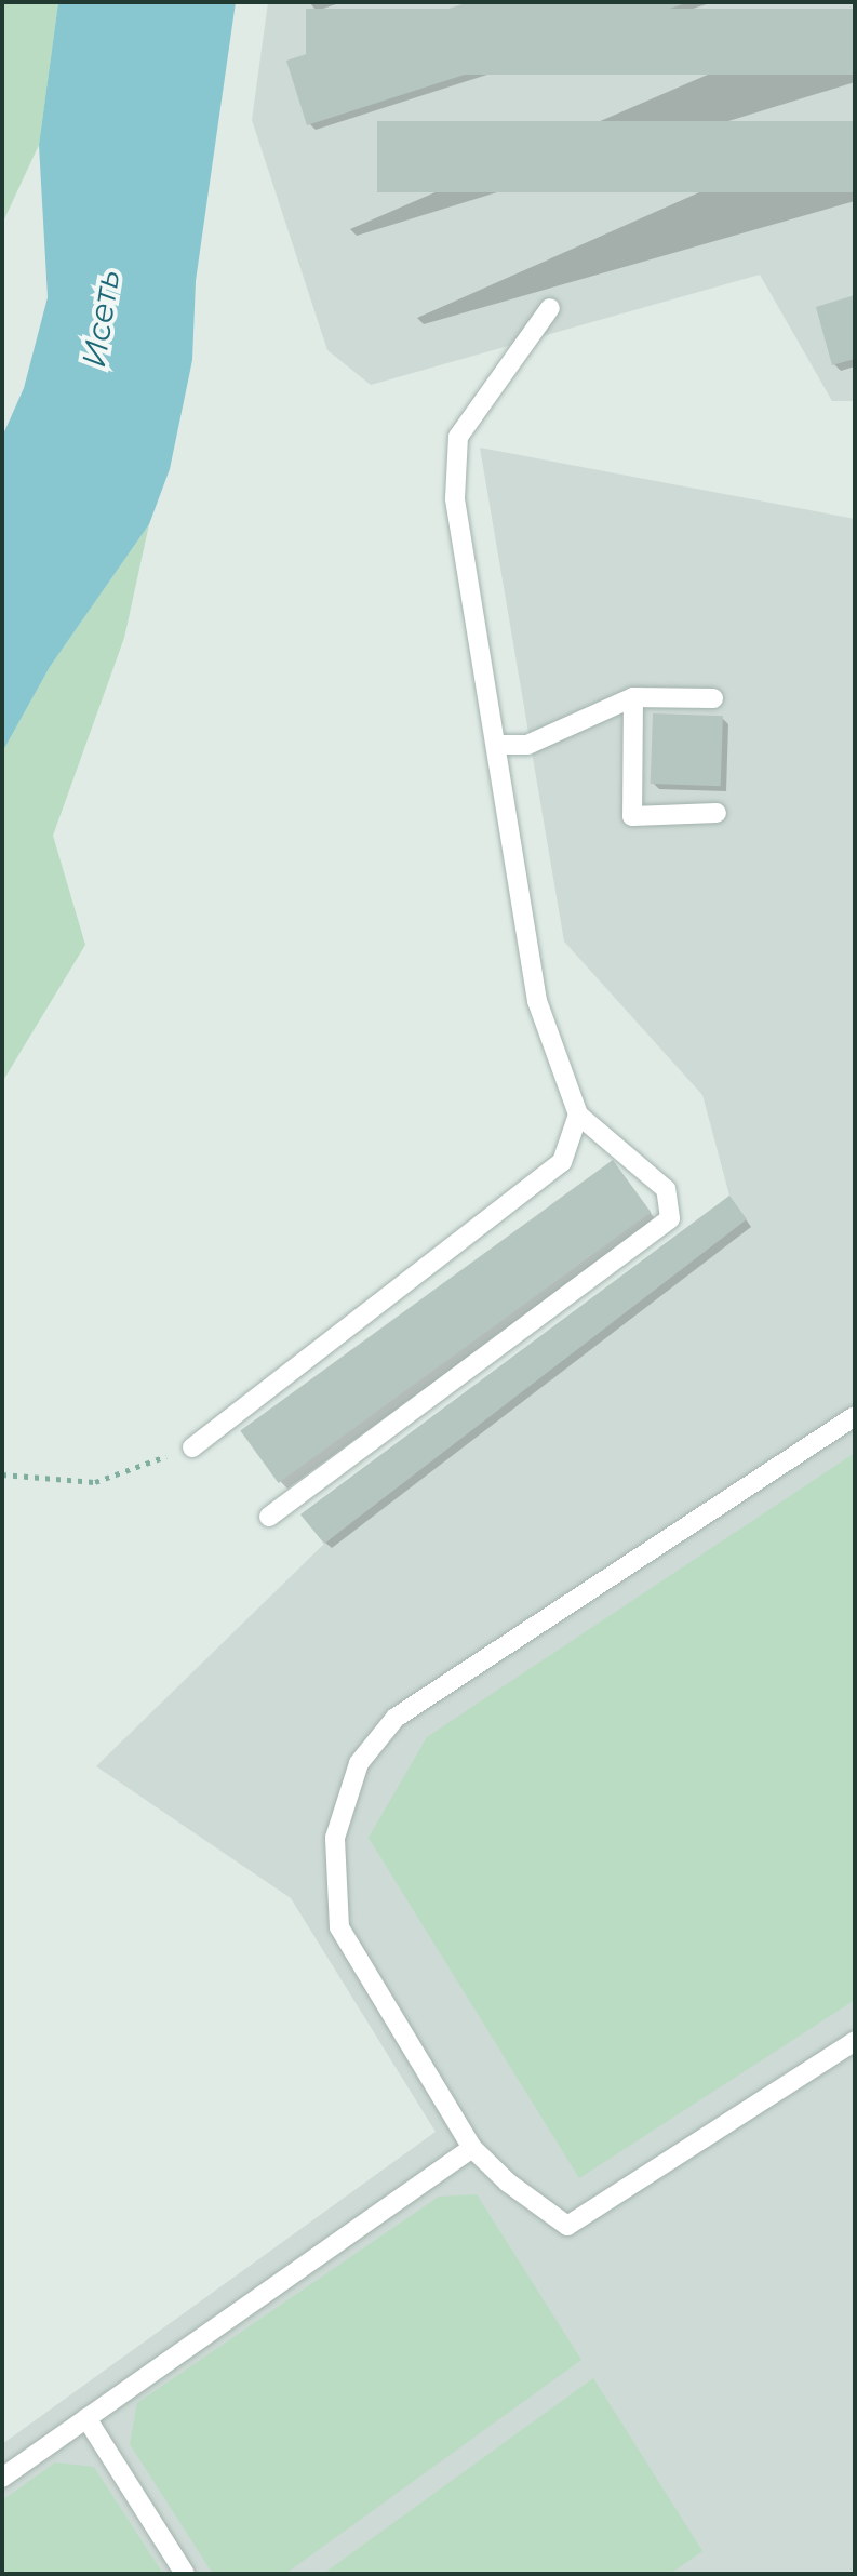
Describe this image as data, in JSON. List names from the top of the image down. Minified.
{"water":["Исеть"]}
